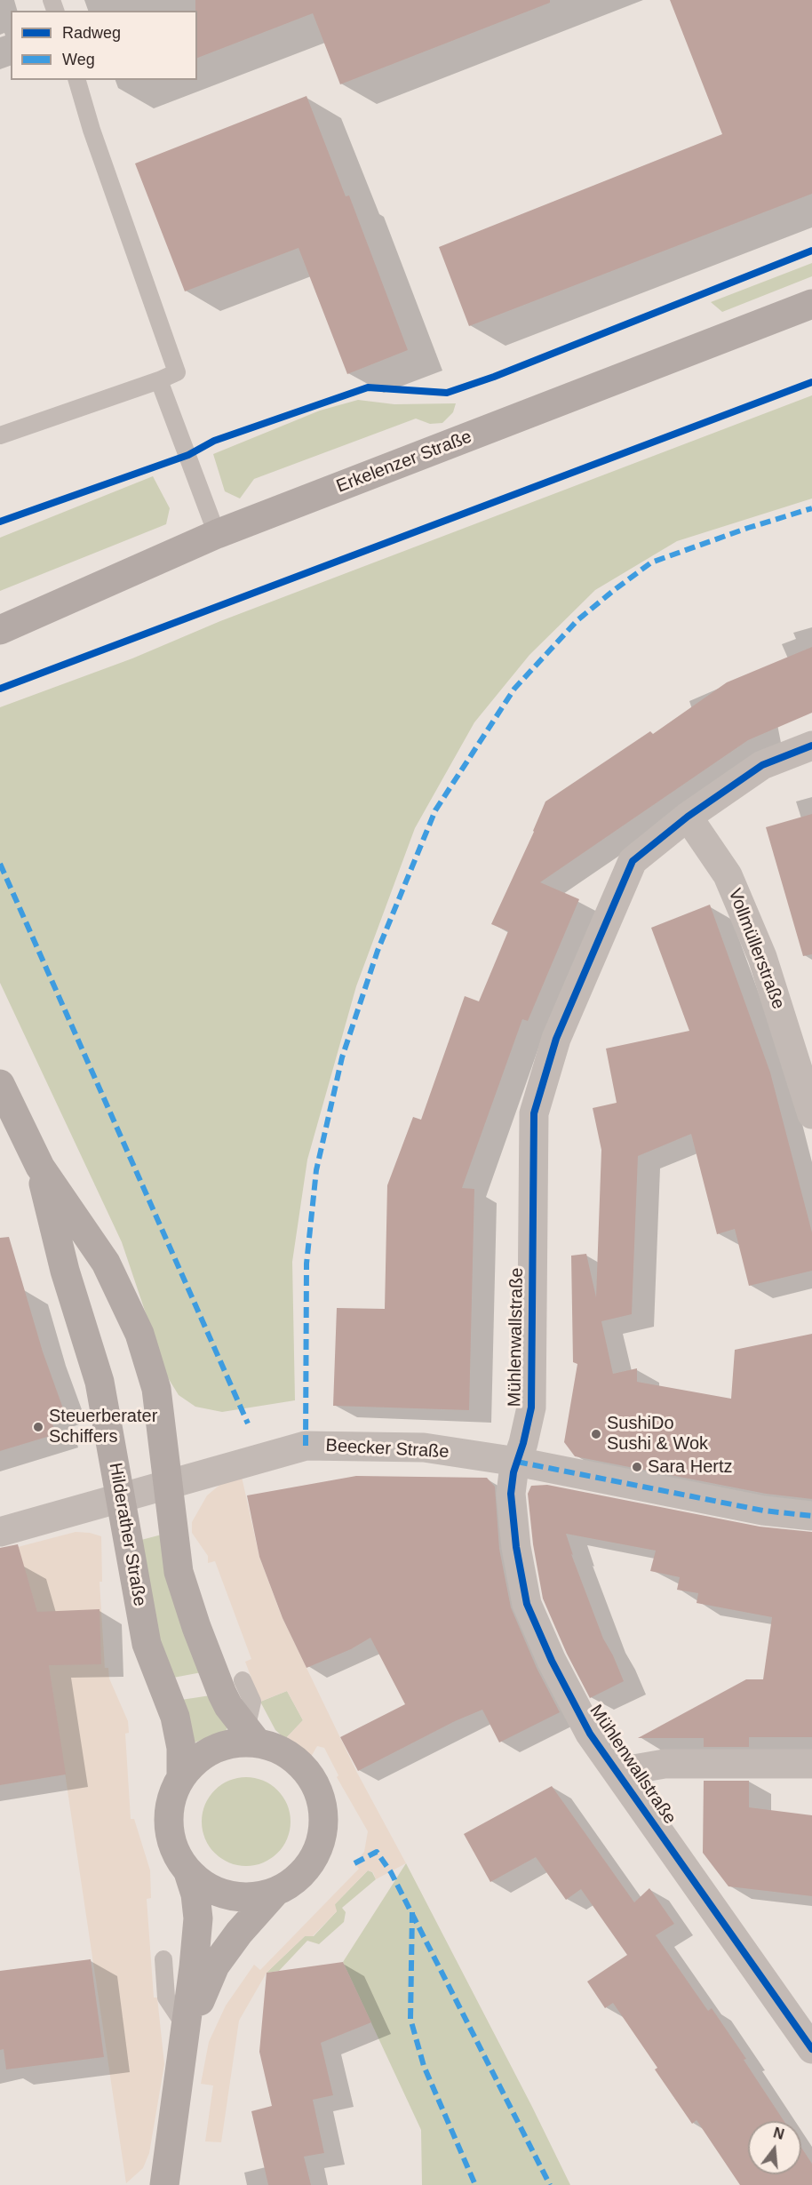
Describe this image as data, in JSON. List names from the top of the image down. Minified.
{"streets":{"street":["Erkelenzer Straße","Vollmüllerstraße","Mühlenwallstraße","Beecker Straße","Hilderather Straße"]},"crossings":[["Vollmüllerstraße","Mühlenwallstraße"],["Mühlenwallstraße","Beecker Straße"],["Beecker Straße","Hilderather Straße"]],"places":["Steuerberater Schiffers","SushiDo Sushi & Wok","Sara Hertz"],"legend":["Radweg","Weg"],"north":"top"}
